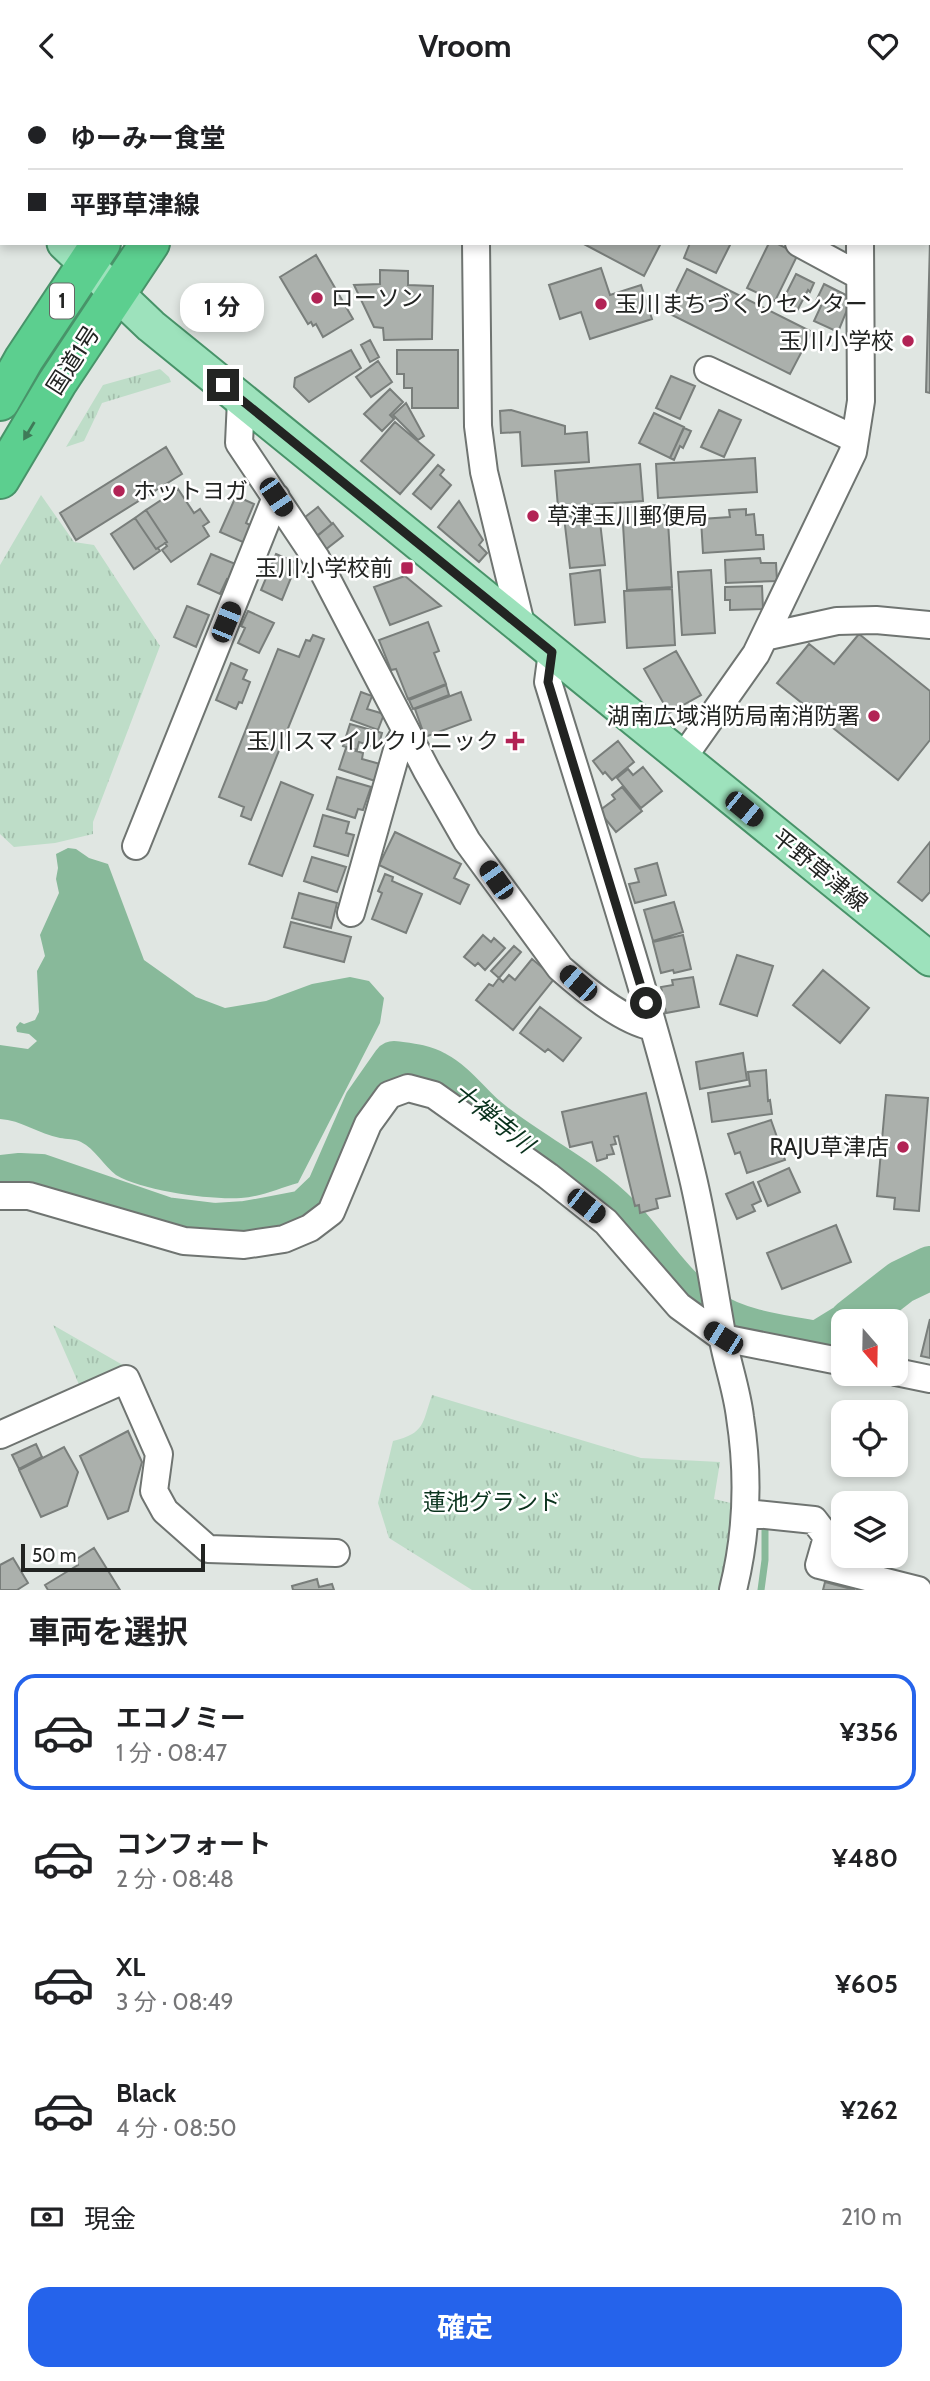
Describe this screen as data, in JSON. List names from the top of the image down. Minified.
{"streets":{"highway":["1","国道1号"],"main road":["平野草津線"]},"crossings":[["国道1号","平野草津線"]],"water":["十禅寺川"],"parks":["蓮池グランド"],"places":{"other":["ローソン","玉川まちづくりセンター","玉川小学校","ホットヨガ","草津玉川郵便局","湖南広域消防局南消防署","RAJU草津店"],"transit":["玉川小学校前"],"health":["玉川スマイルクリニック"]},"scale_bar":"50 m","north":"bottom","page":{"header":"Vroom","banner":["ゆーみー食堂","平野草津線"],"bubble":"1 分","scale":"50 m","heading":"車両を選択","list":[{"name":"エコノミー","note":"1 分 · 08:47","value":"¥356"},{"name":"コンフォート","note":"2 分 · 08:48","value":"¥480"},{"name":"XL","note":"3 分 · 08:49","value":"¥605"},{"name":"Black","note":"4 分 · 08:50","value":"¥262"}],"pay":["現金","210 m"],"buttons":"確定"}}
